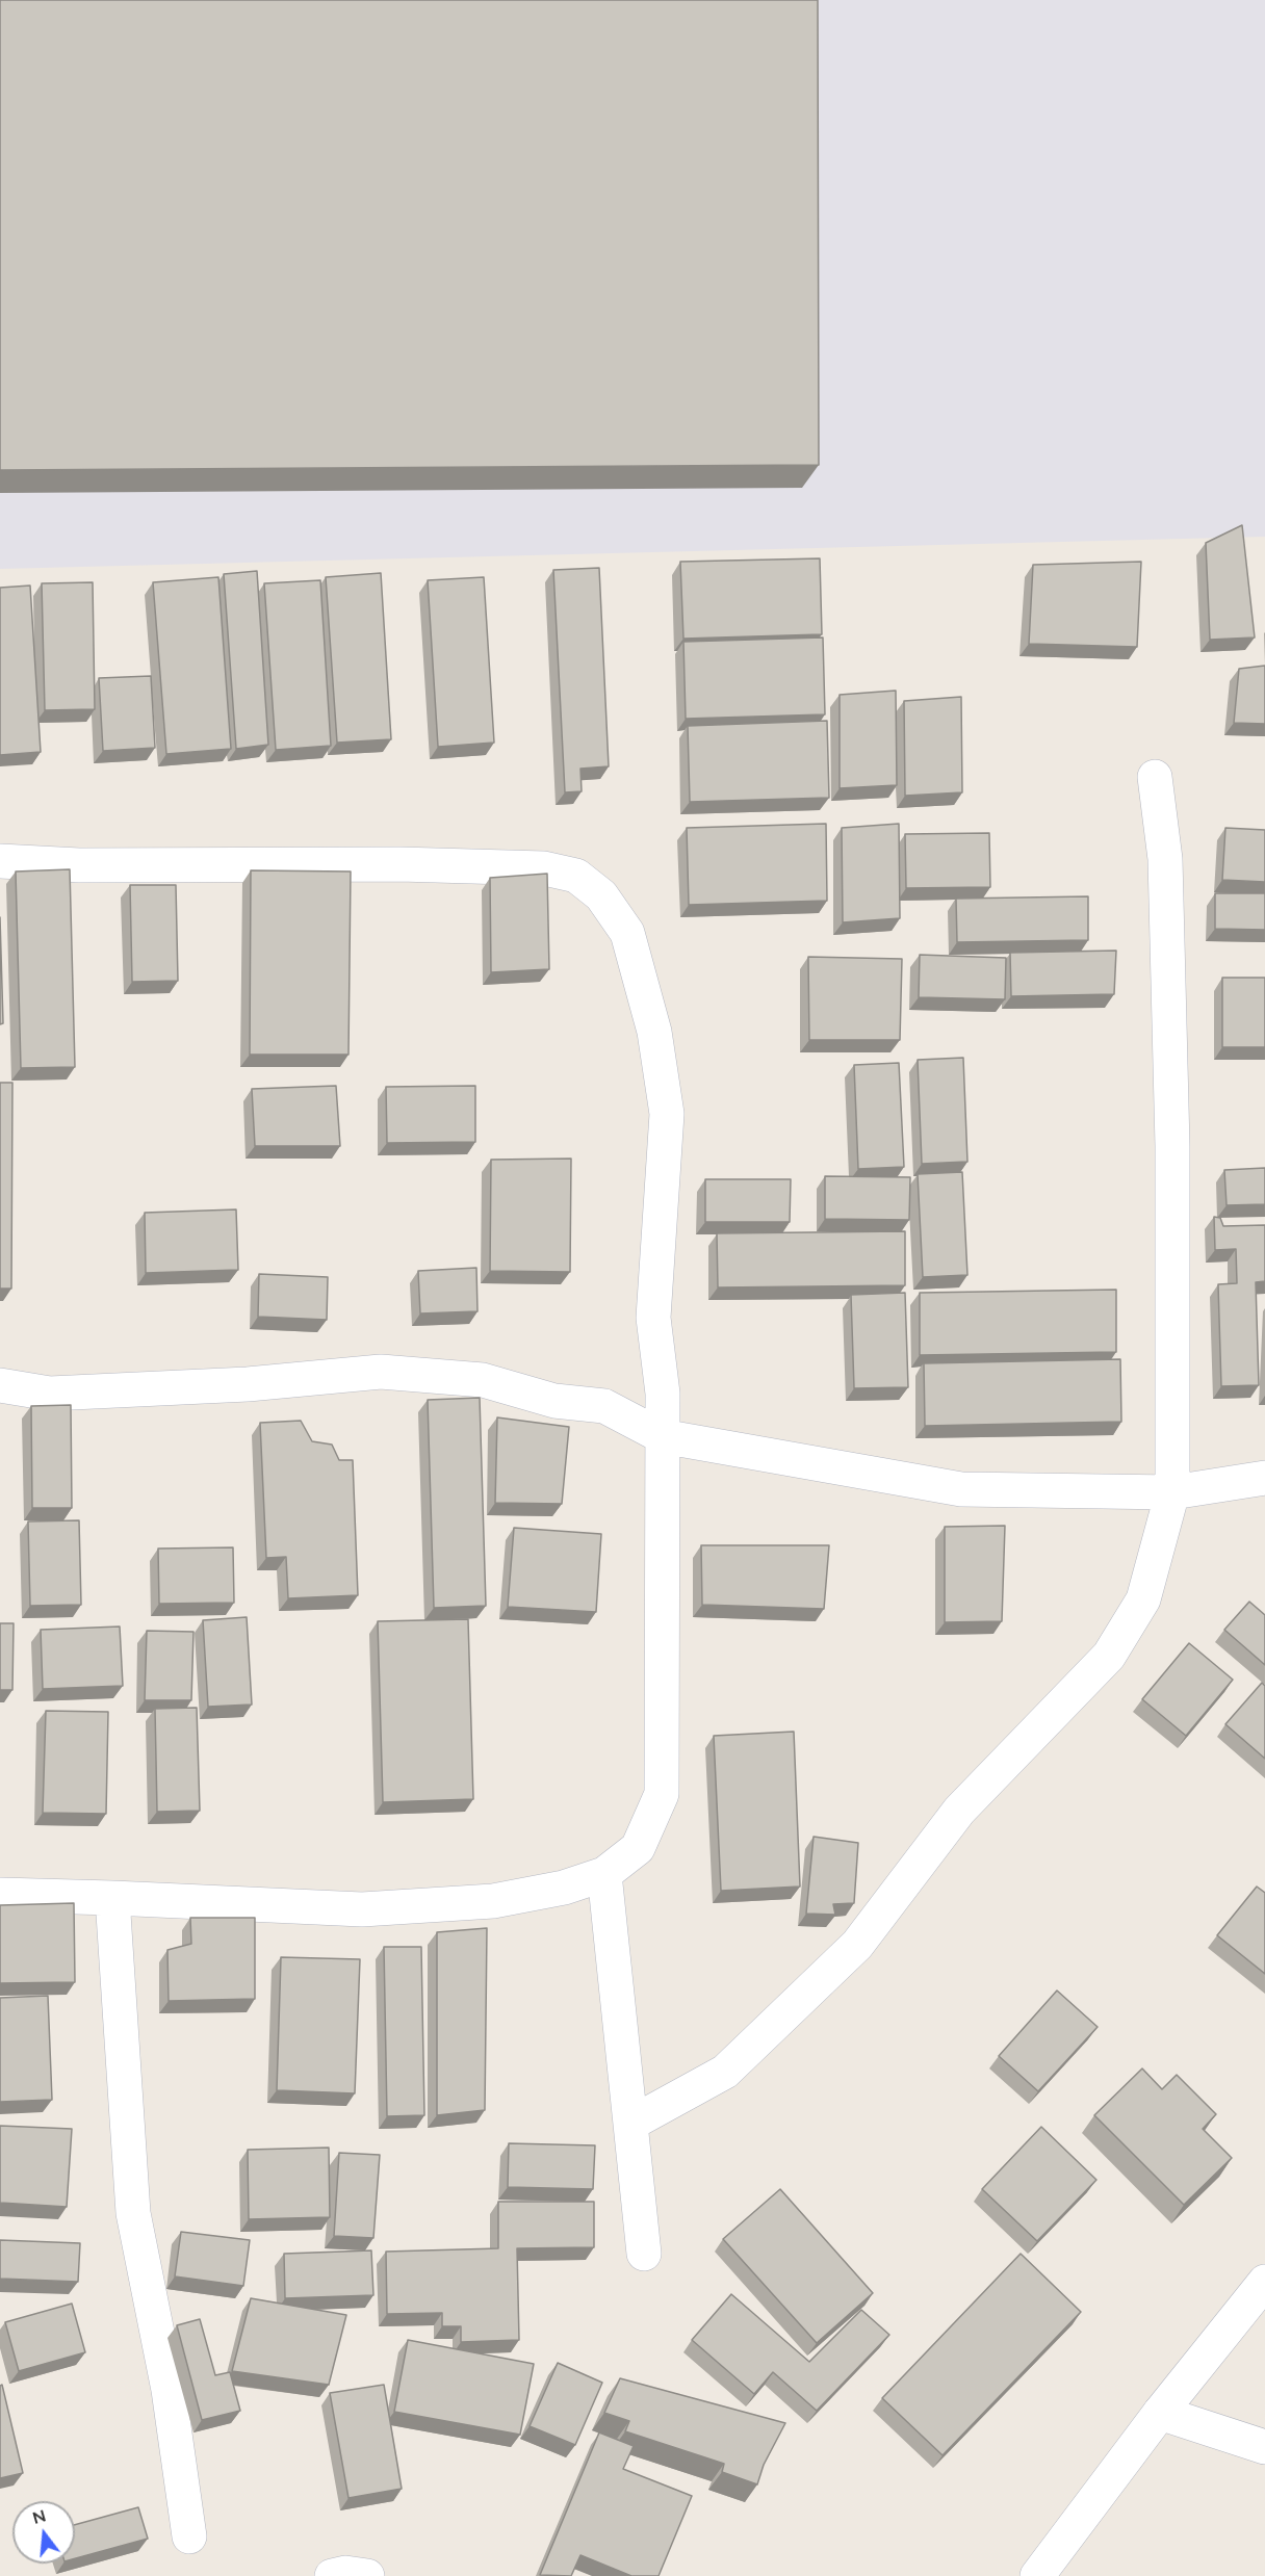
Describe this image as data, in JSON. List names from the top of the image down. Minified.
{"north":"top"}
